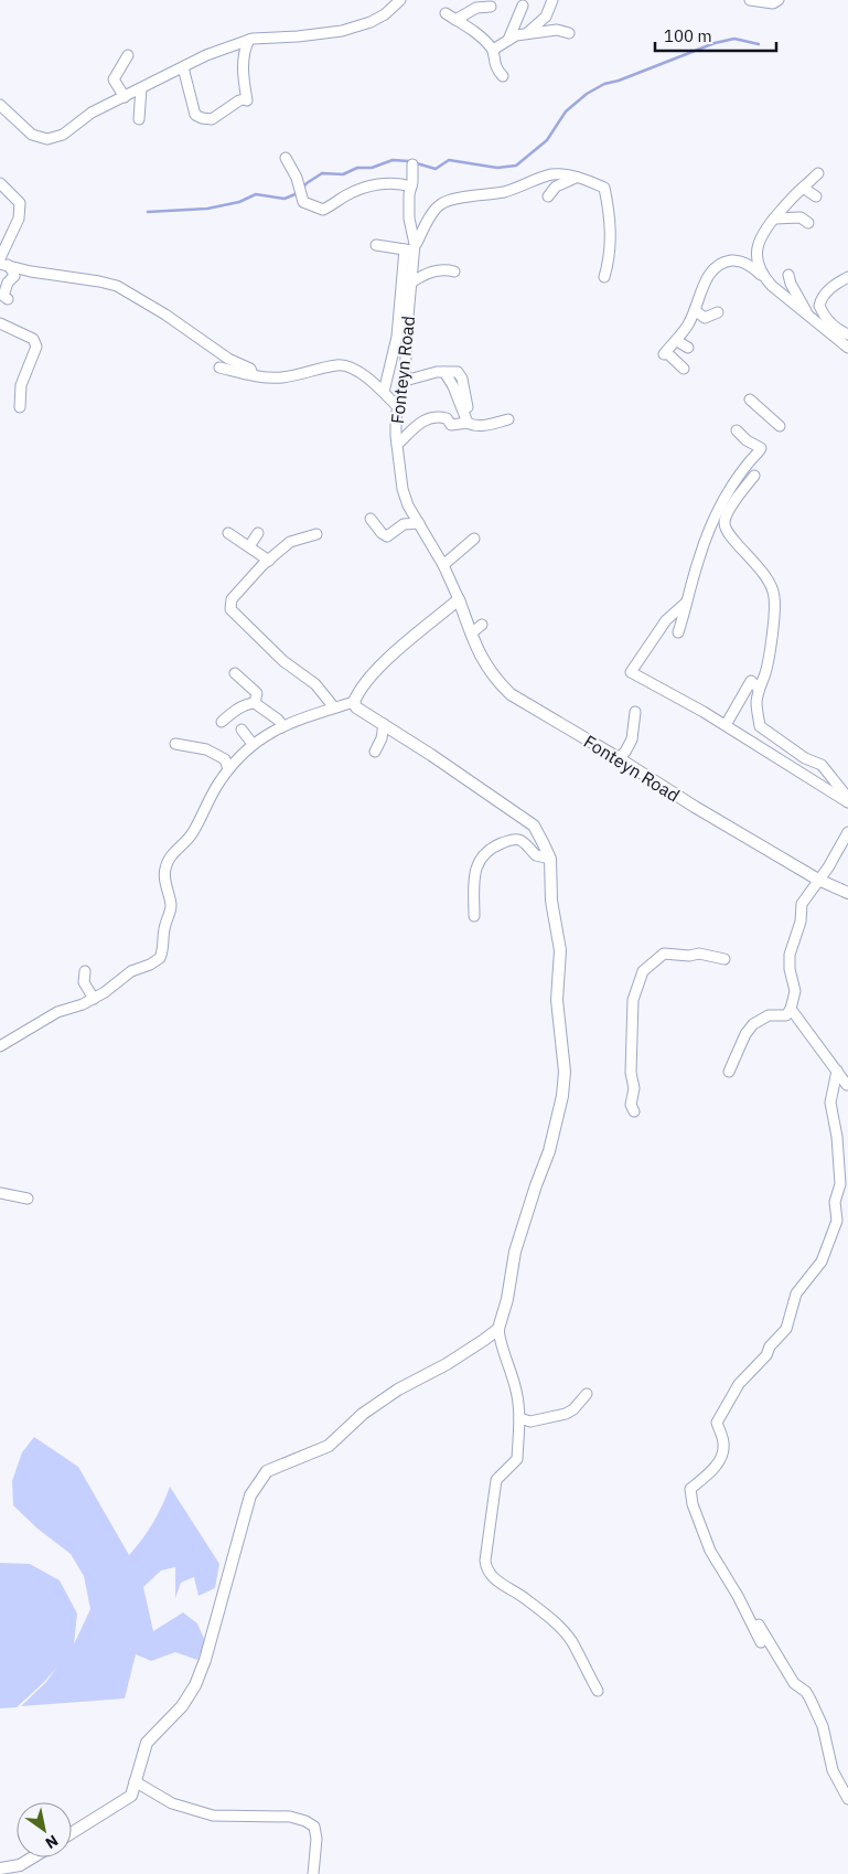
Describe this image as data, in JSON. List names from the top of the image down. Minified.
{"streets":{"street":["Fonteyn Road"]},"scale_bar":"100 m","north":"bottom right"}
